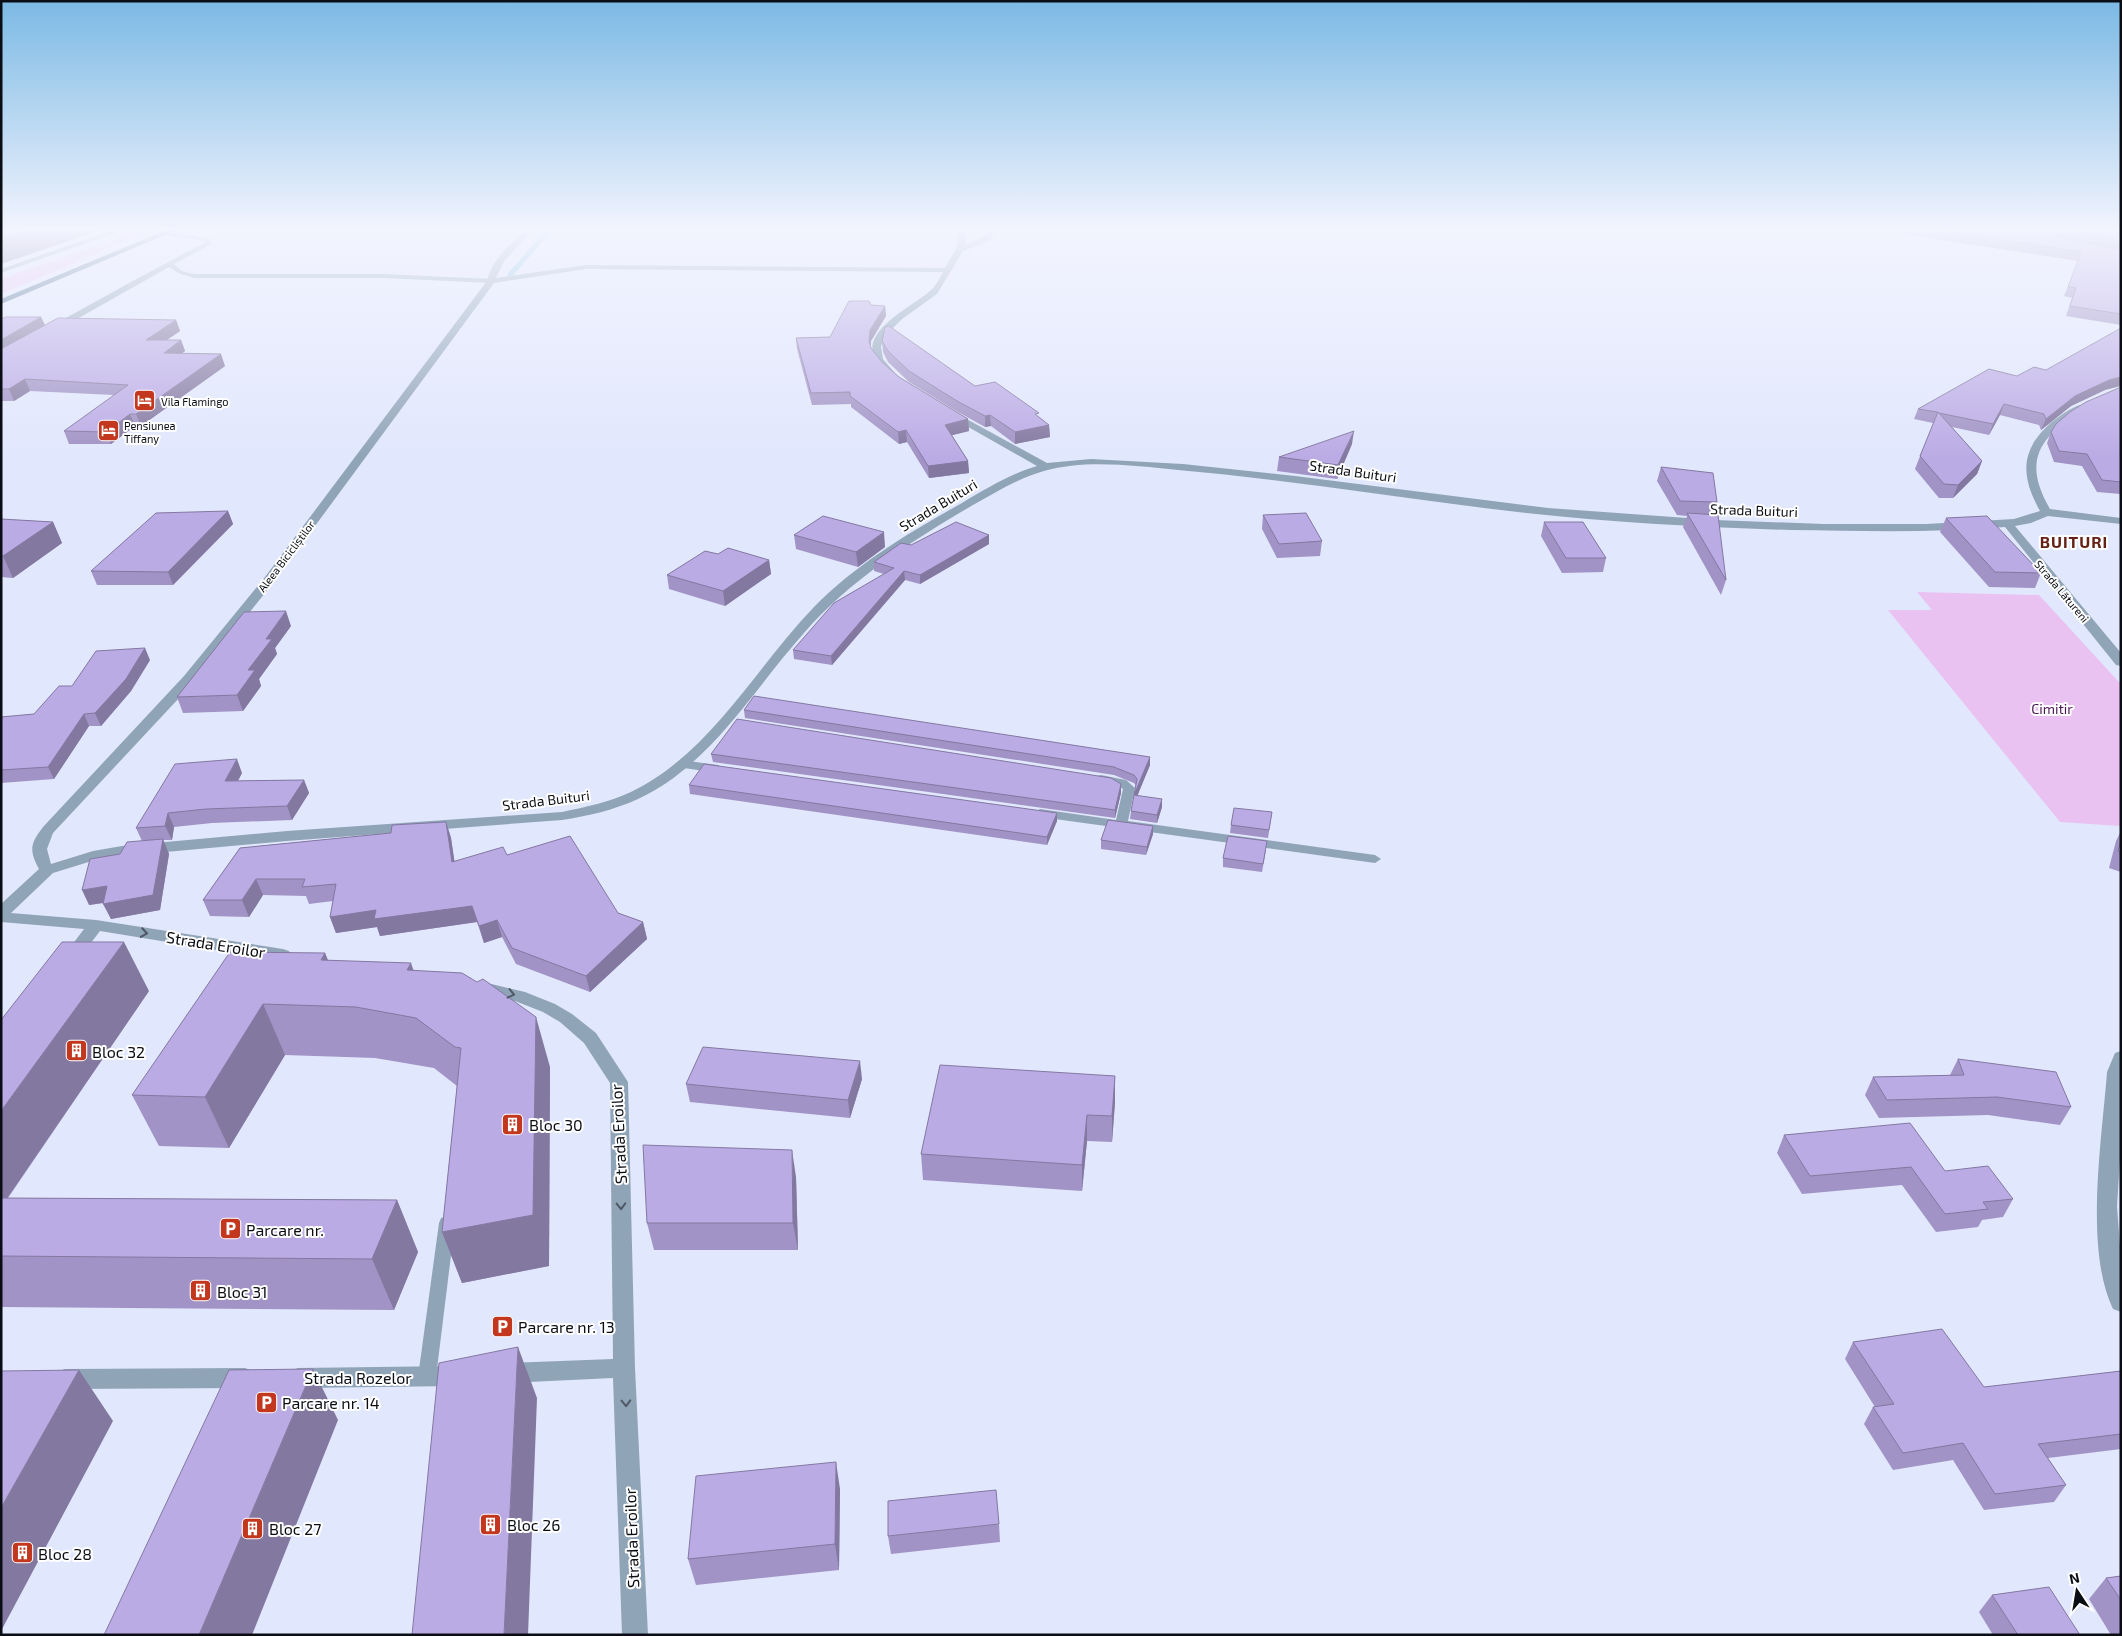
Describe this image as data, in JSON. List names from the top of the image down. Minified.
{"streets":{"street":["Strada Buituri","Aleea Bicicliștilor","Strada Lătureni","Strada Eroilor","Strada Rozelor"]},"crossings":[["Strada Buituri","Aleea Bicicliștilor"],["Strada Buituri","Strada Lătureni"],["Strada Buituri","Strada Eroilor"],["Strada Eroilor","Strada Rozelor"]],"one_way":["Strada Eroilor"],"districts":["BUITURI"],"parks":["Cimitir"],"places":{"hotel":["Vila Flamingo","Pensiunea Tiffany"],"building":["Bloc 32","Bloc 30","Bloc 31","Bloc 26","Bloc 27","Bloc 28"],"parking":["Parcare nr.","Parcare nr. 13","Parcare nr. 14"]},"north":"top"}
